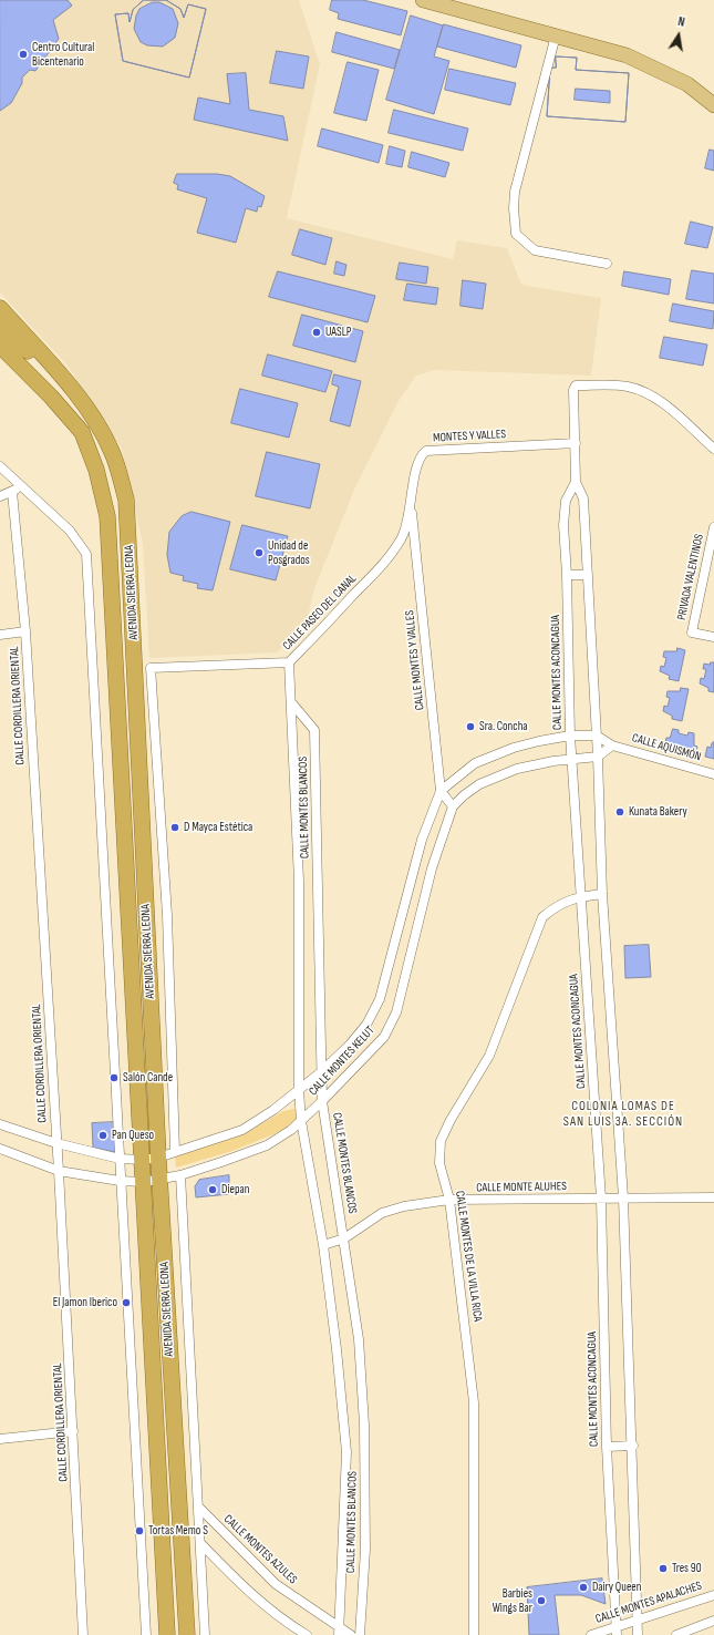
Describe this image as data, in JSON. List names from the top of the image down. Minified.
{"streets":{"highway":["AVENIDA SIERRA LEONA"],"street":["MONTES Y VALLES","PRIVADA VALENTINOS","CALLE PASEO DEL CANAL","CALLE MONTES Y VALLES","CALLE MONTES ACONCAGUA","CALLE CORDILLERA ORIENTAL","CALLE AQUISMÓN","CALLE MONTES BLANCOS","CALLE MONTES KELUT","CALLE MONTE ALUHES","CALLE MONTES DE LA VILLA RICA","CALLE MONTES AZULES","CALLE MONTES APALACHES"]},"crossings":[["MONTES Y VALLES","CALLE PASEO DEL CANAL"],["MONTES Y VALLES","CALLE MONTES Y VALLES"],["MONTES Y VALLES","CALLE MONTES ACONCAGUA"],["AVENIDA SIERRA LEONA","CALLE PASEO DEL CANAL"],["AVENIDA SIERRA LEONA","CALLE MONTES KELUT"],["AVENIDA SIERRA LEONA","CALLE MONTES AZULES"],["CALLE PASEO DEL CANAL","CALLE MONTES Y VALLES"],["CALLE PASEO DEL CANAL","CALLE MONTES BLANCOS"],["CALLE MONTES Y VALLES","CALLE MONTES KELUT"],["CALLE MONTES ACONCAGUA","CALLE AQUISMÓN"],["CALLE MONTES ACONCAGUA","CALLE MONTES KELUT"],["CALLE MONTES ACONCAGUA","CALLE MONTE ALUHES"],["CALLE MONTES ACONCAGUA","CALLE MONTES DE LA VILLA RICA"],["CALLE MONTES ACONCAGUA","CALLE MONTES APALACHES"],["CALLE CORDILLERA ORIENTAL","CALLE MONTES KELUT"],["CALLE AQUISMÓN","CALLE MONTES KELUT"],["CALLE MONTES BLANCOS","CALLE MONTES KELUT"],["CALLE MONTES BLANCOS","CALLE MONTE ALUHES"],["CALLE MONTES BLANCOS","CALLE MONTES AZULES"],["CALLE MONTE ALUHES","CALLE MONTES DE LA VILLA RICA"]],"districts":["COLONIA LOMAS DE SAN LUIS 3A. SECCIÓN"],"places":["Centro Cultural Bicentenario","UASLP","Unidad de Posgrados","Sra. Concha","Kunata Bakery","D Mayca Estética","Salón Cande","Pan Queso","Diepan","El Jamon Iberico","Tortas Memo S","Tres 90","Dairy Queen","Barbies Wings Bar"],"north":"top"}
